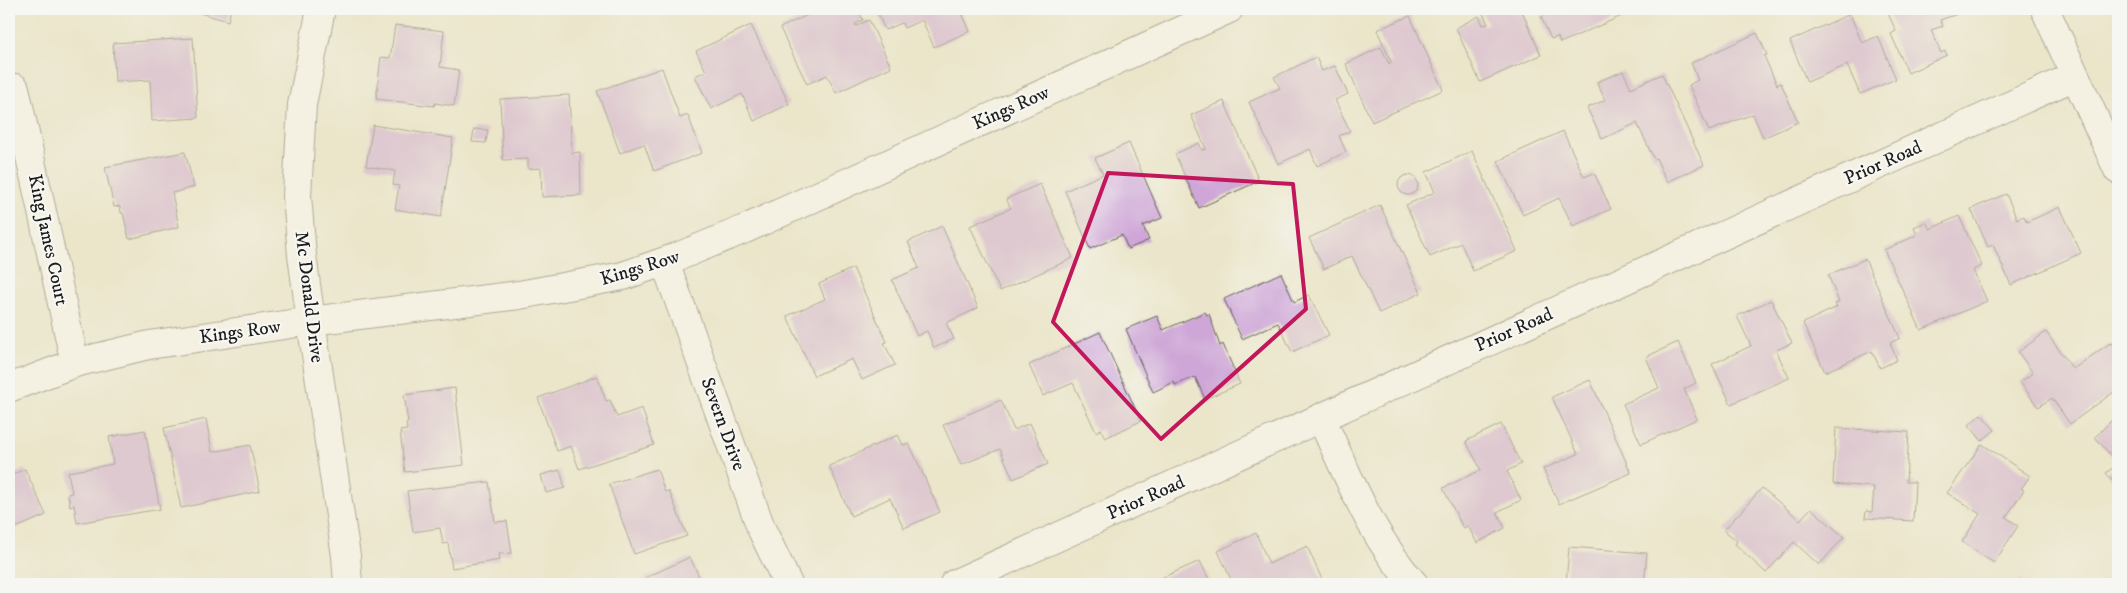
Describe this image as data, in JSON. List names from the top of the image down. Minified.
{"streets":{"street":["Kings Row","Prior Road","King James Court","Mc Donald Drive","Severn Drive"]},"crossings":[["Kings Row","King James Court"],["Kings Row","Mc Donald Drive"],["Kings Row","Severn Drive"]]}
